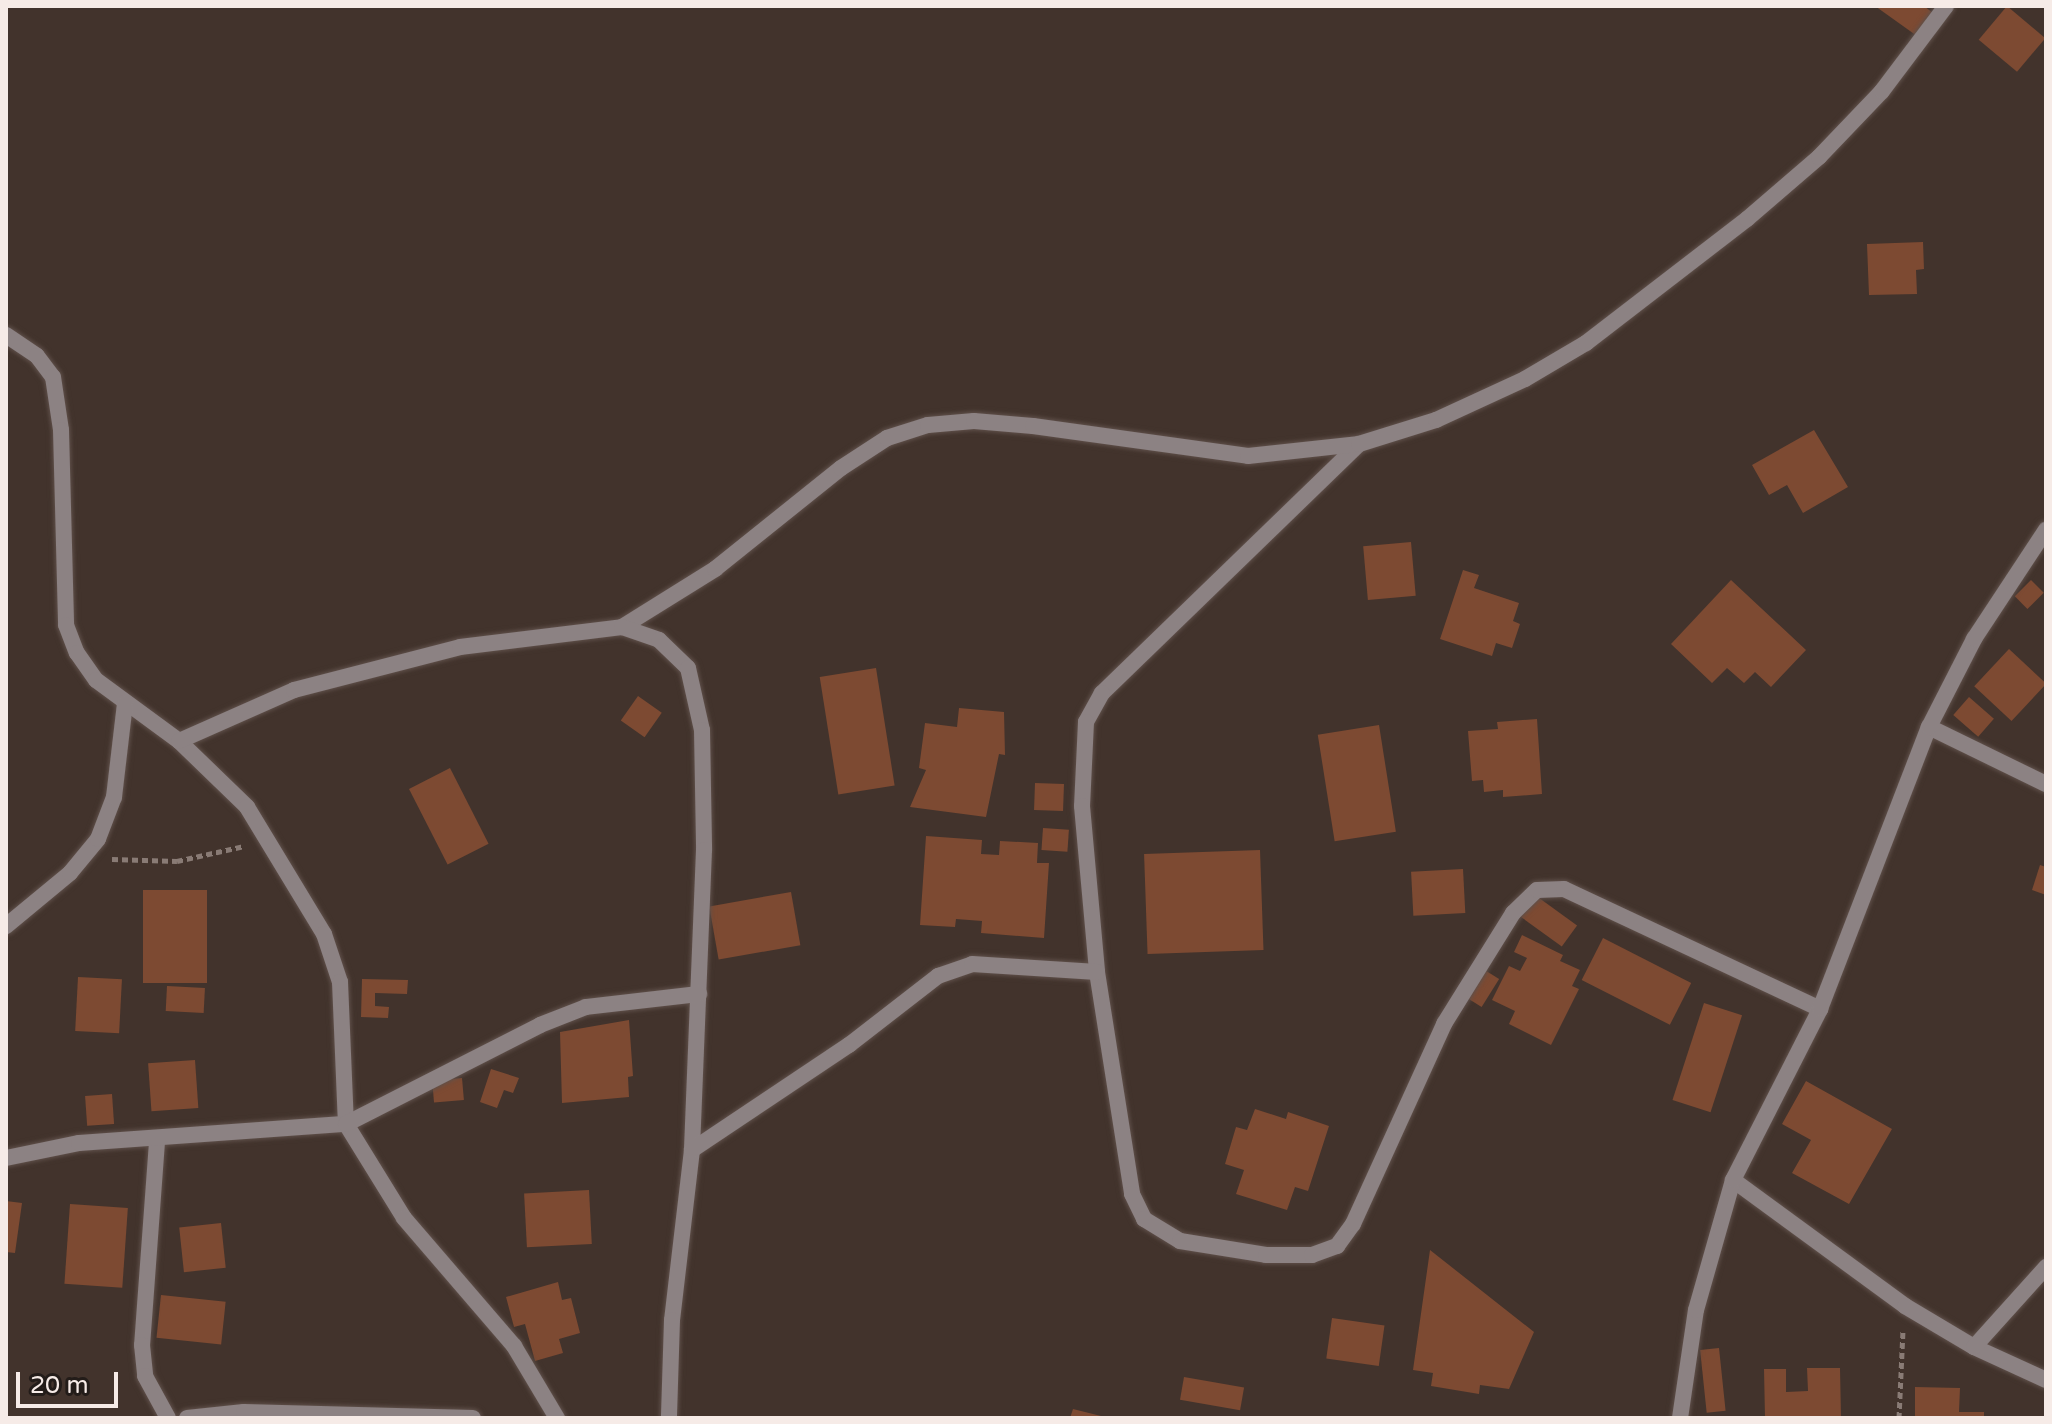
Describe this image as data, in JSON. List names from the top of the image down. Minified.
{"scale_bar":"20 m"}
